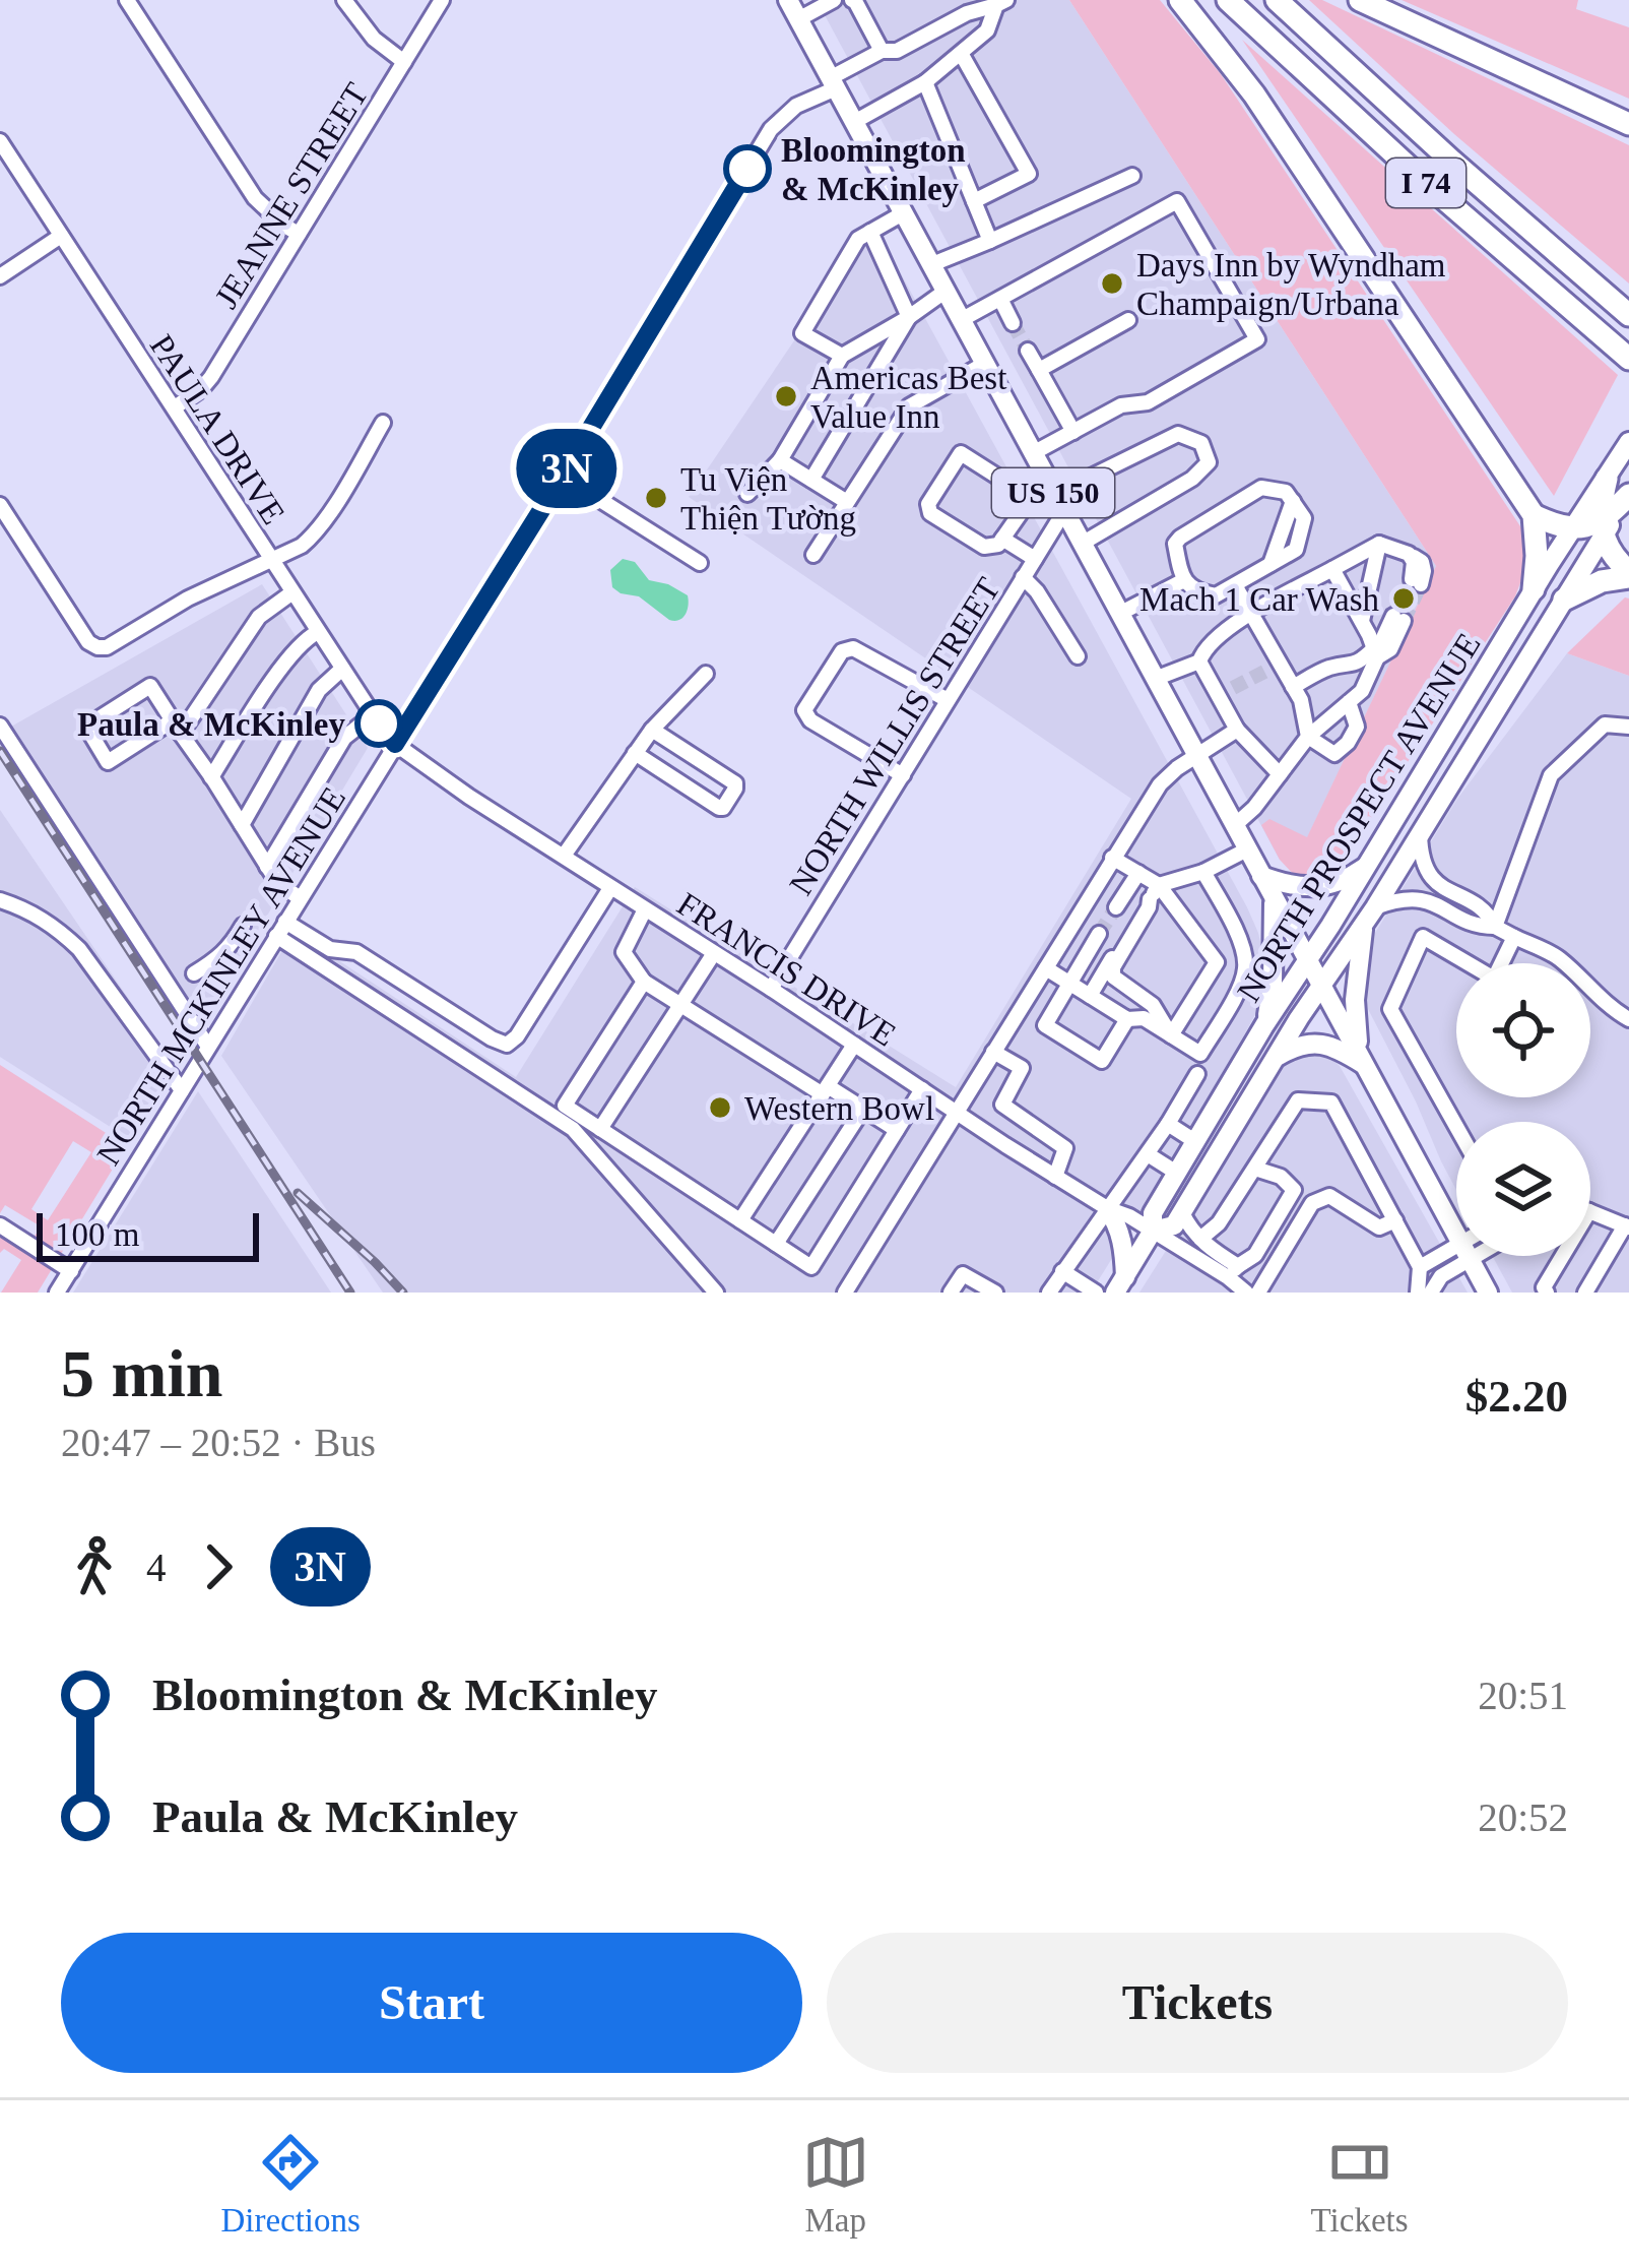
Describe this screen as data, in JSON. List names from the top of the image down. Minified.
{"streets":{"highway":["I 74"],"main road":["US 150","NORTH PROSPECT AVENUE"],"street":["JEANNE STREET","PAULA DRIVE","NORTH WILLIS STREET","FRANCIS DRIVE","NORTH MCKINLEY AVENUE"]},"crossings":[["JEANNE STREET","PAULA DRIVE"],["PAULA DRIVE","FRANCIS DRIVE"],["PAULA DRIVE","NORTH MCKINLEY AVENUE"],["US 150","NORTH WILLIS STREET"],["US 150","NORTH PROSPECT AVENUE"],["US 150","NORTH MCKINLEY AVENUE"],["NORTH WILLIS STREET","FRANCIS DRIVE"],["NORTH PROSPECT AVENUE","FRANCIS DRIVE"],["FRANCIS DRIVE","NORTH MCKINLEY AVENUE"]],"places":["Bloomington & McKinley","Days Inn by Wyndham Champaign/Urbana","Americas Best Value Inn","Tu Viện Thiện Tường","Mach 1 Car Wash","Paula & McKinley","Western Bowl"],"lines":["bus line 3N"],"scale_bar":"100 m","page":{"on_map":"3N","scale":"100 m","heading":["5 min","20:47 – 20:52 · Bus","$2.20"],"legs":["4","3N"],"list":[{"name":"Bloomington & McKinley","value":"20:51"},{"name":"Paula & McKinley","value":"20:52"}],"buttons":["Start","Tickets"],"tabs":["Directions","Map","Tickets"]}}
